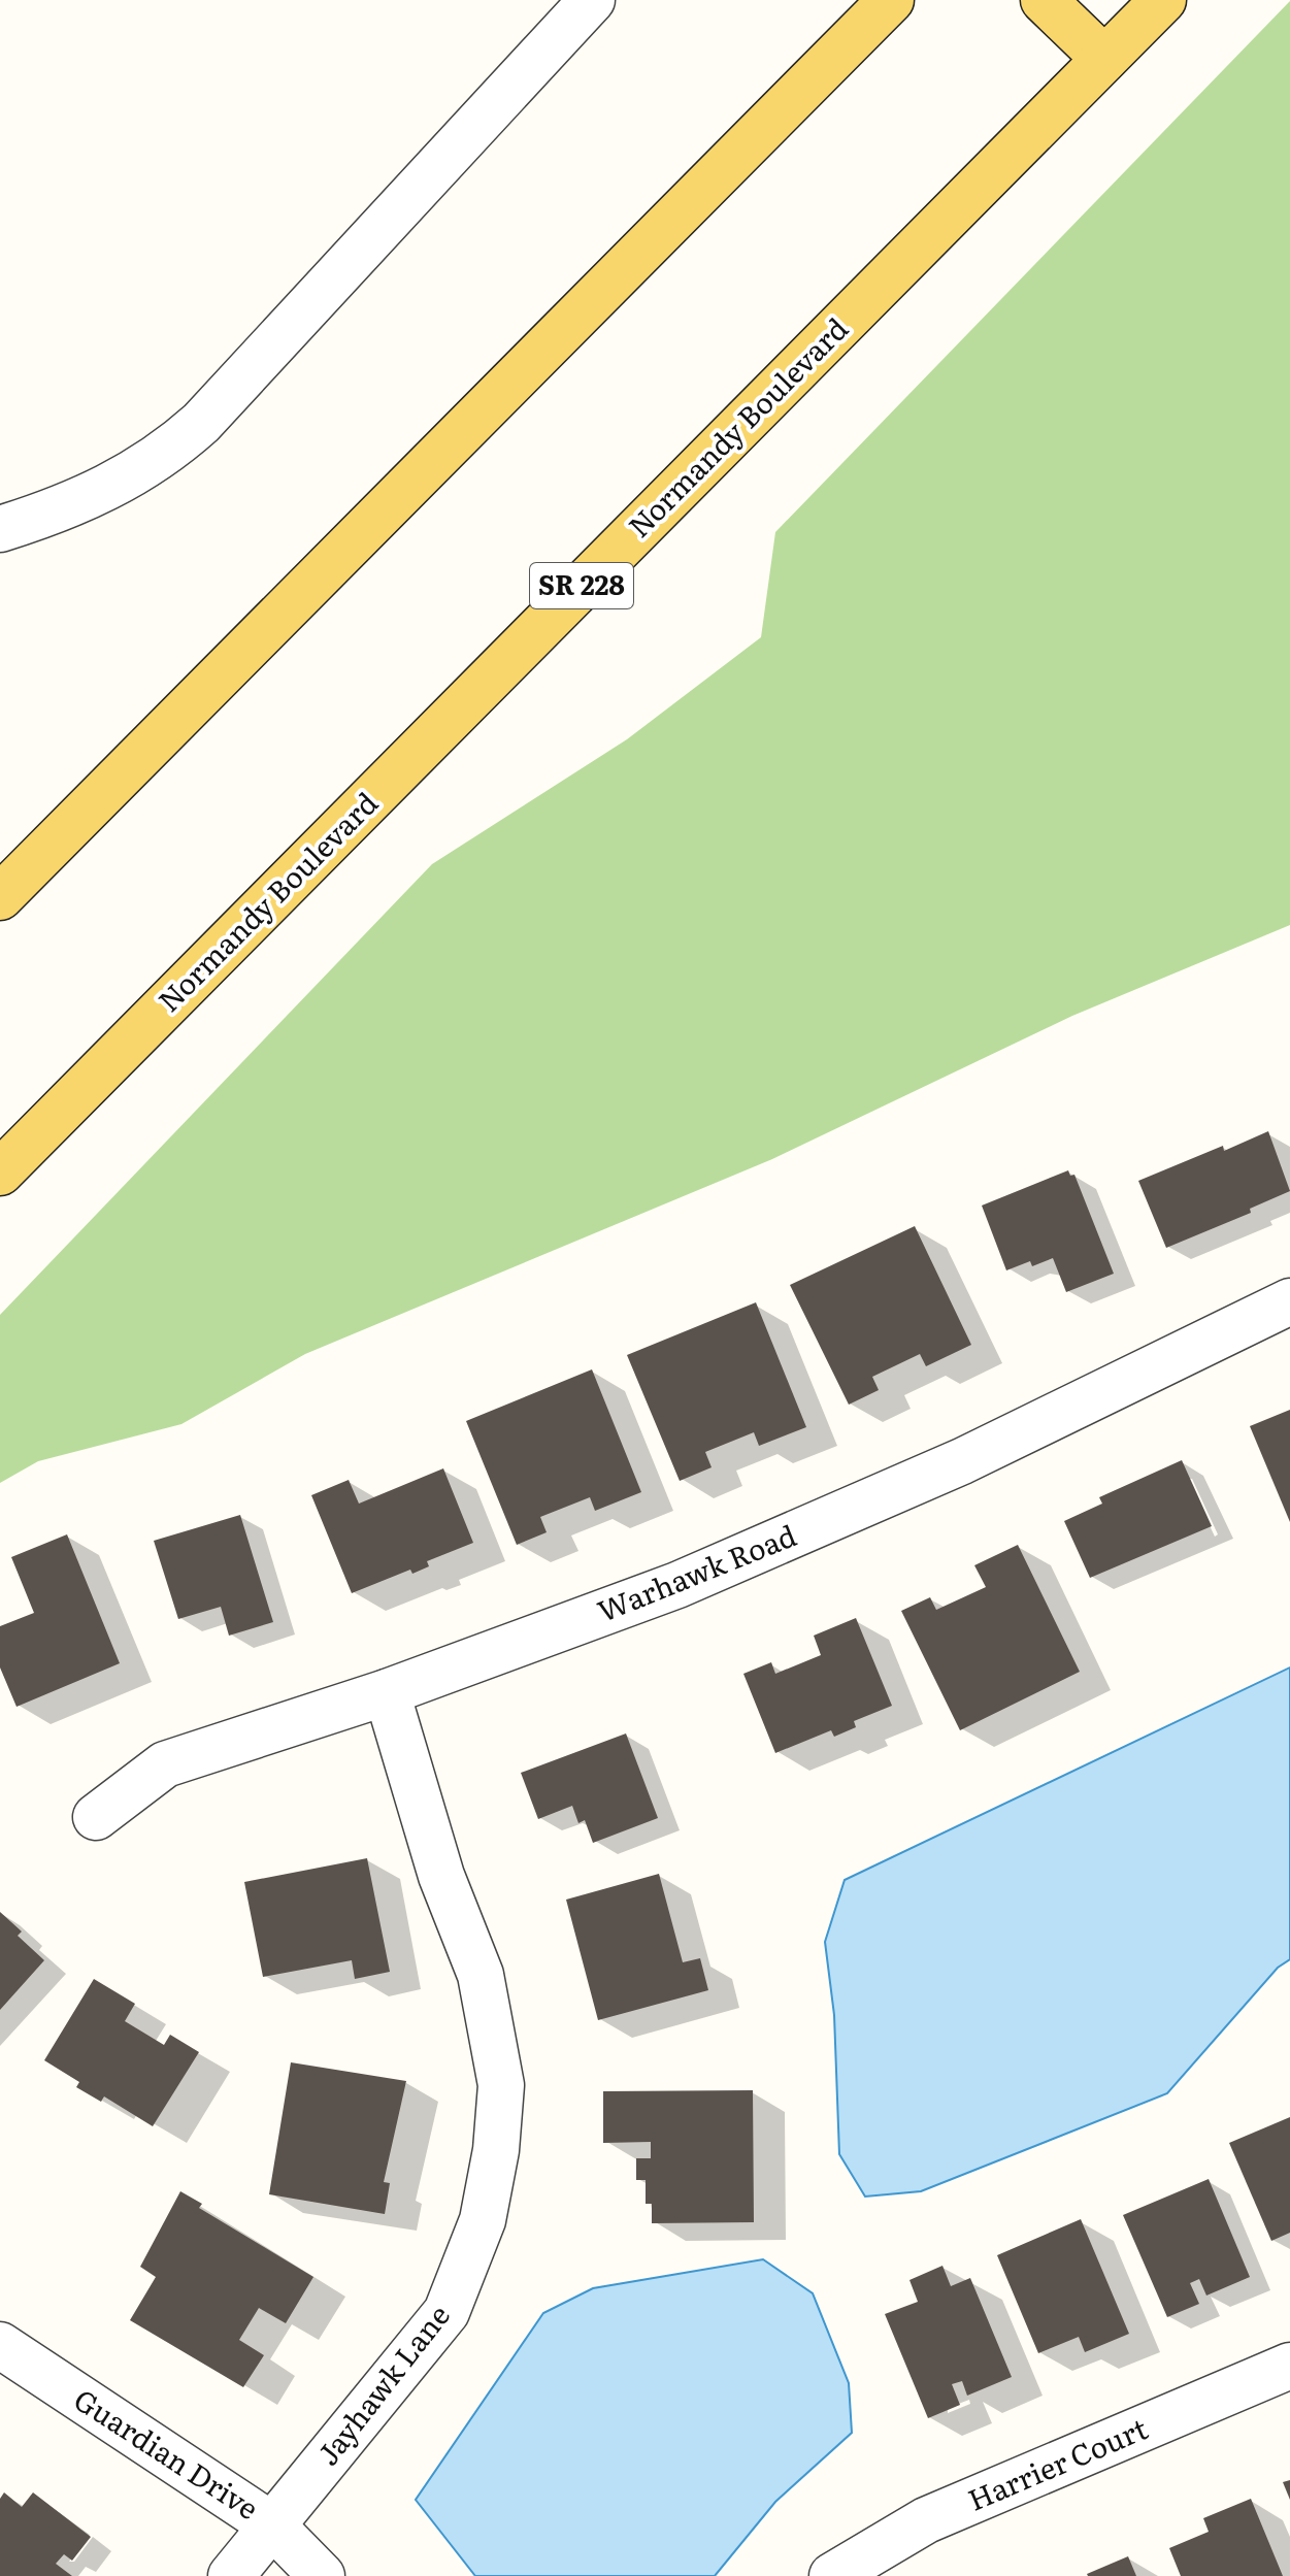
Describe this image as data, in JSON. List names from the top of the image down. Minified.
{"streets":{"main road":["Normandy Boulevard","SR 228"],"street":["Warhawk Road","Jayhawk Lane","Guardian Drive","Harrier Court"]},"crossings":[["Warhawk Road","Jayhawk Lane"],["Jayhawk Lane","Guardian Drive"]]}
